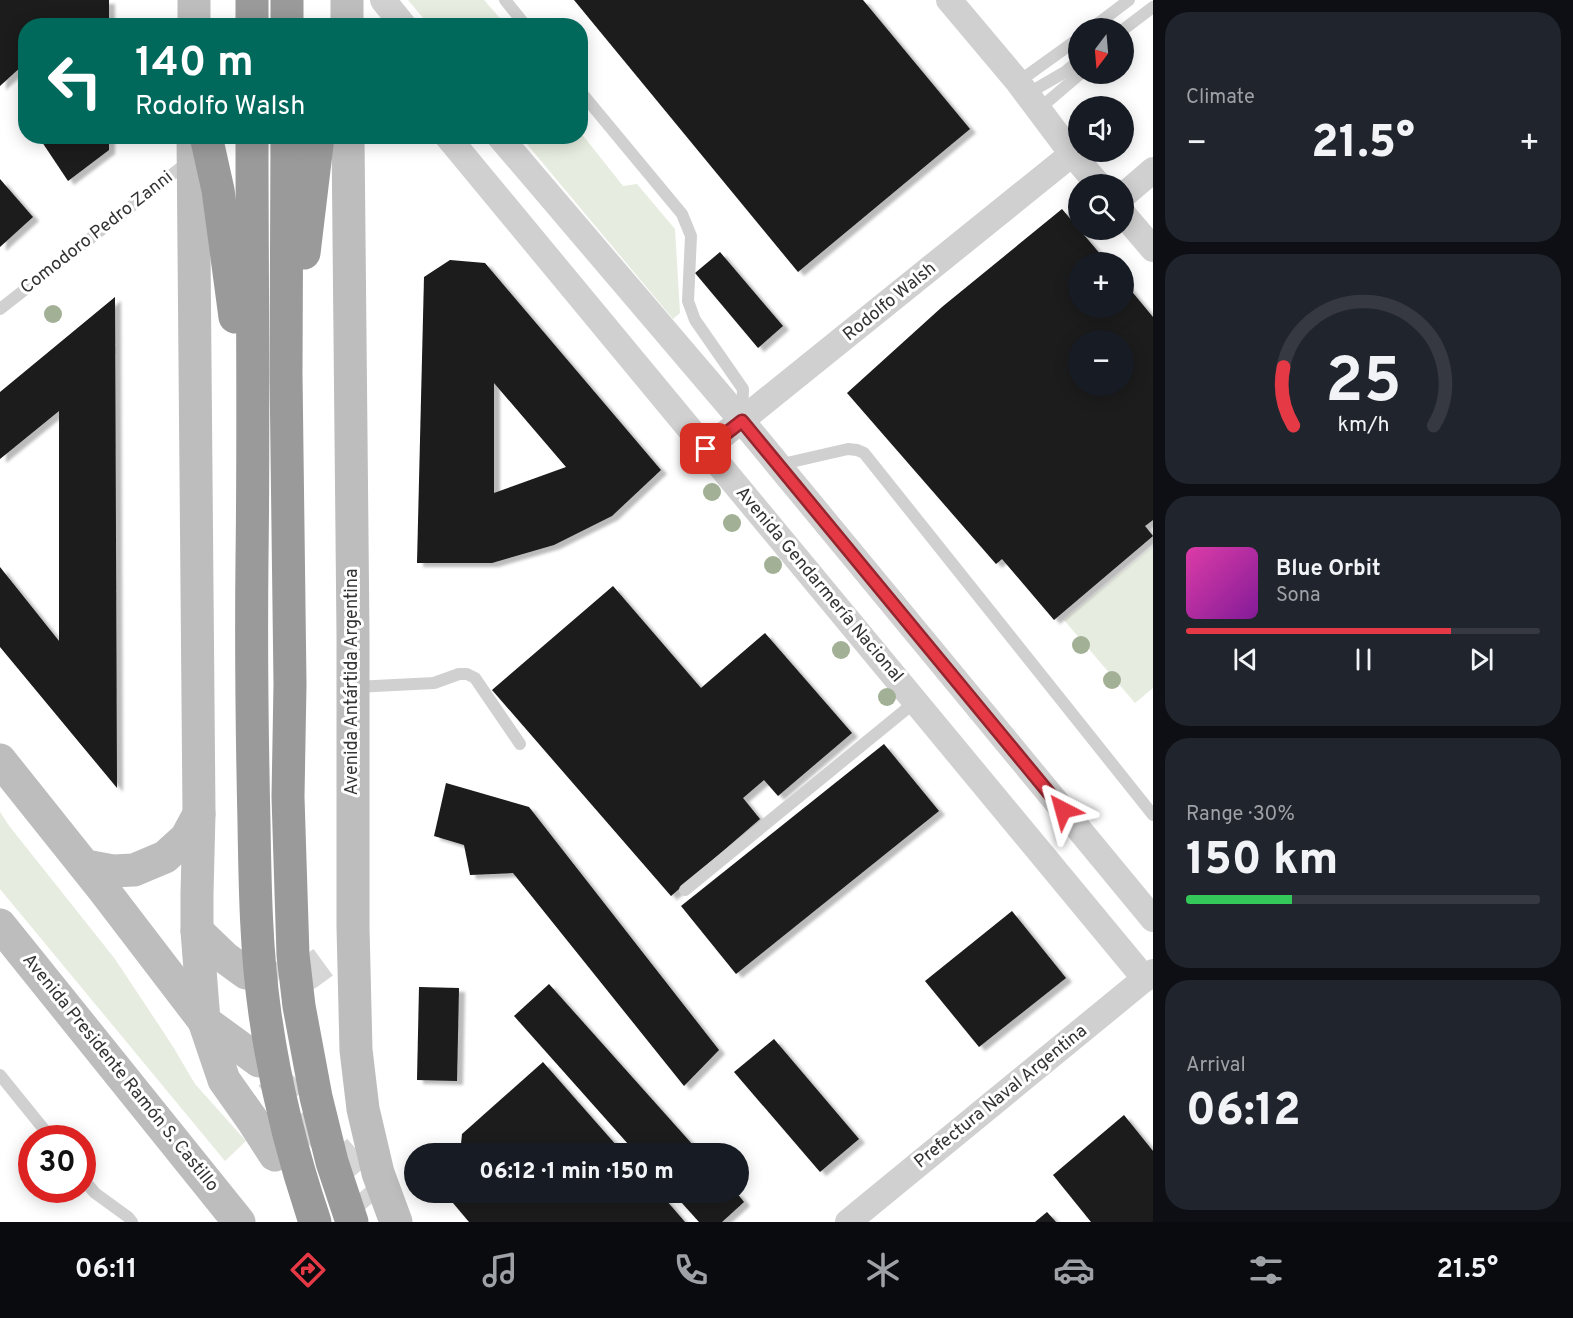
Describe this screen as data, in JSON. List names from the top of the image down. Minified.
{"streets":{"main road":["Avenida Antártida Argentina","Avenida Presidente Ramón S. Castillo"],"street":["Rodolfo Walsh","Avenida Gendarmería Nacional","Prefectura Naval Argentina"],"lane":["Comodoro Pedro Zanni"]},"crossings":[["Rodolfo Walsh","Avenida Gendarmería Nacional"],["Avenida Gendarmería Nacional","Prefectura Naval Argentina"]],"north":"bottom","page":{"tile":["Climate",["Range · 30%","150 km"],["Arrival","06:12"]],"map_buttons":["+","−"],"turn":["140 m","Rodolfo Walsh"],"heat":["−","21.5°","+"],"song":["Blue Orbit","Sona"],"limit":"30","trip":"06:12 · 1 min · 150 m","tabs":["06:11","21.5°"],"gauge":["25","km/h"]}}
